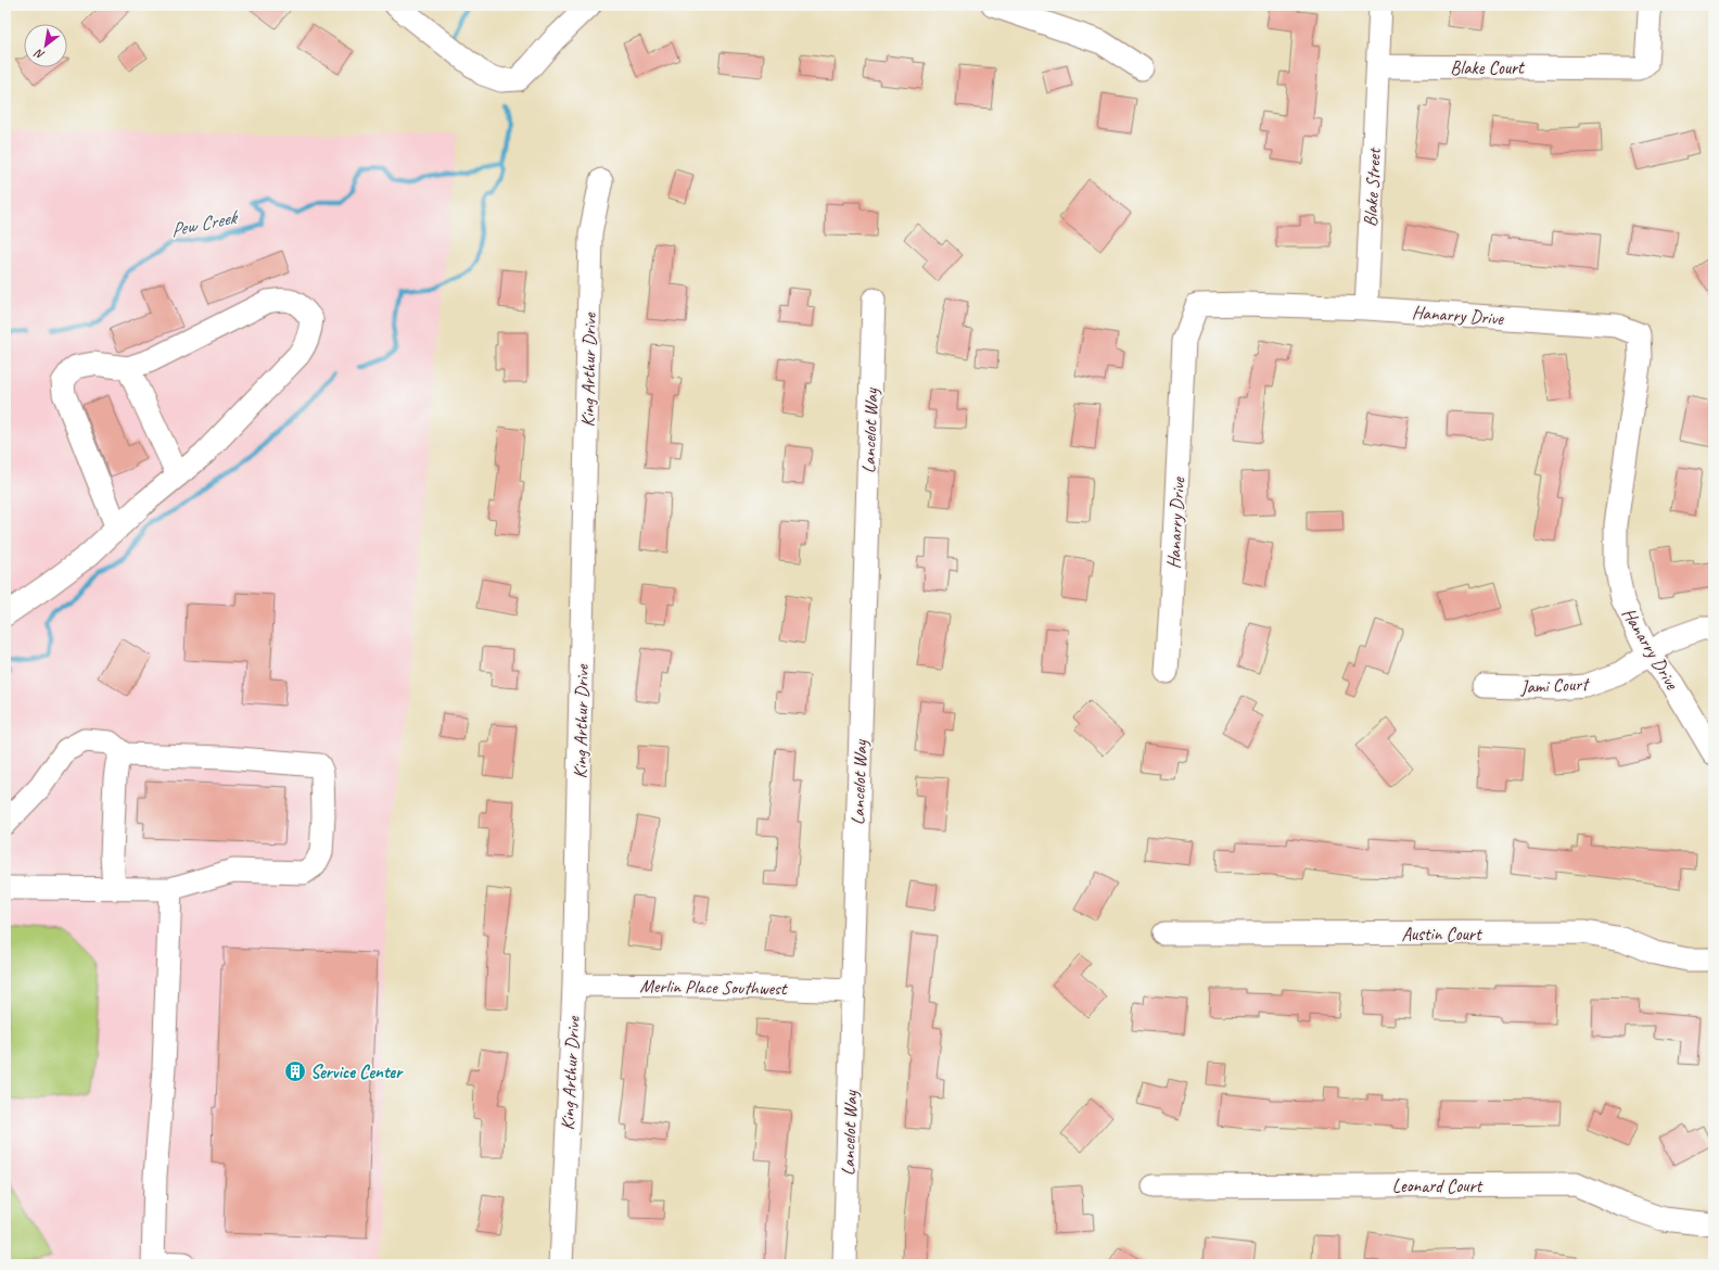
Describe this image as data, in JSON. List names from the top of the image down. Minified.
{"streets":{"street":["Blake Court","Blake Street","Hanarry Drive","King Arthur Drive","Lancelot Way","Jami Court","Austin Court","Merlin Place Southwest","Leonard Court"]},"crossings":[["Blake Court","Blake Street"],["Blake Street","Hanarry Drive"],["Hanarry Drive","Jami Court"],["King Arthur Drive","Merlin Place Southwest"],["Lancelot Way","Merlin Place Southwest"]],"water":["Pew Creek"],"places":{"building":["Service Center"]},"north":"bottom left"}
